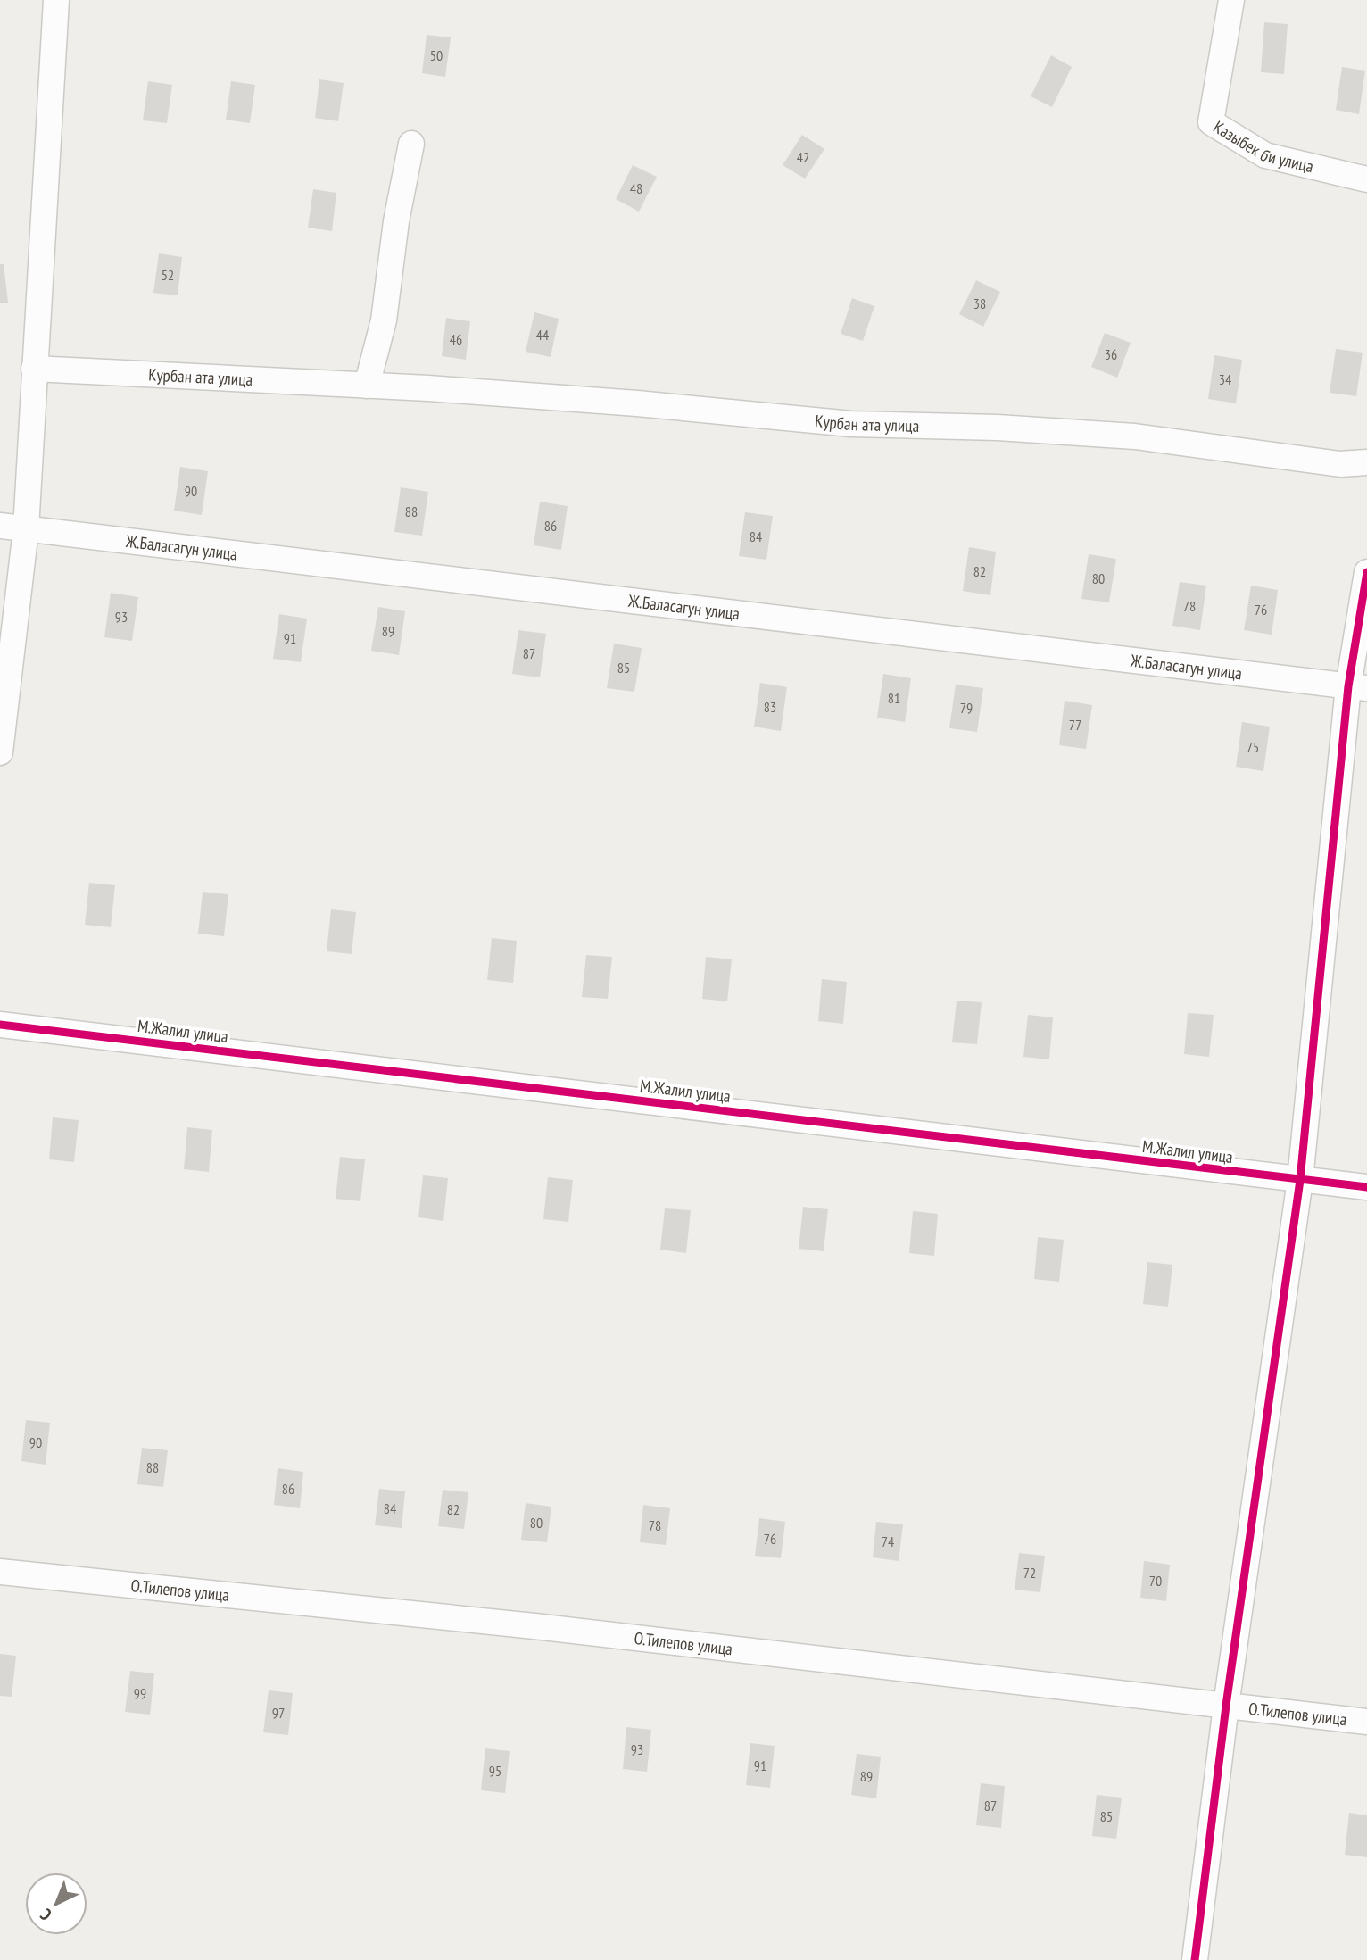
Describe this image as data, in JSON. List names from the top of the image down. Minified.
{"streets":{"street":["Казыбек би улица","Курбан ата улица","Ж.Баласагун улица","М.Жалил улица","О.Тилепов улица"]},"house_numbers":["50","42","48","52","38","44","46","36","34","90","88","86","84","82","80","78","76","93","89","91","87","85","81","83","79","77","75","90","88","86","84","82","80","78","76","74","72","70","99","97","93","91","95","89","87","85"],"north":"bottom left"}
